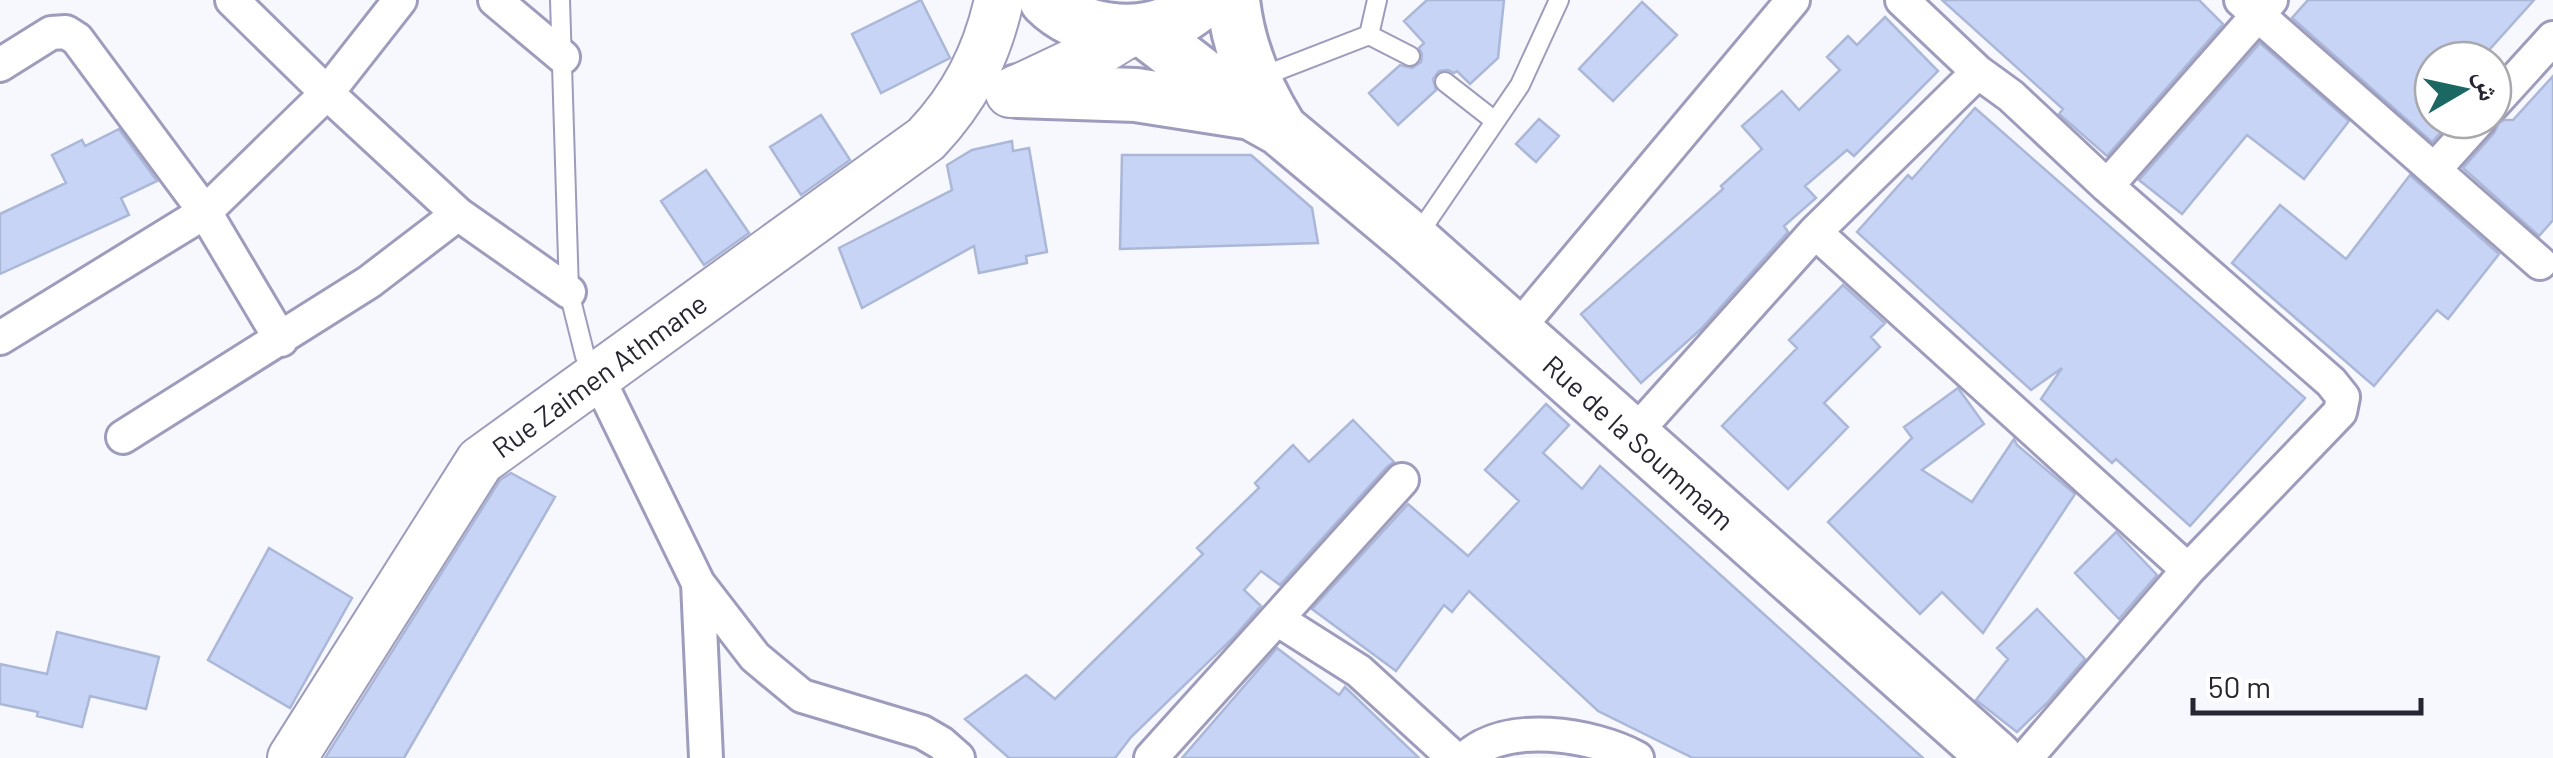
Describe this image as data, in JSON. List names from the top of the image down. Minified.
{"streets":{"main road":["Rue Zaimen Athmane","Rue de la Soummam"]},"scale_bar":"50 m","north":"right"}
